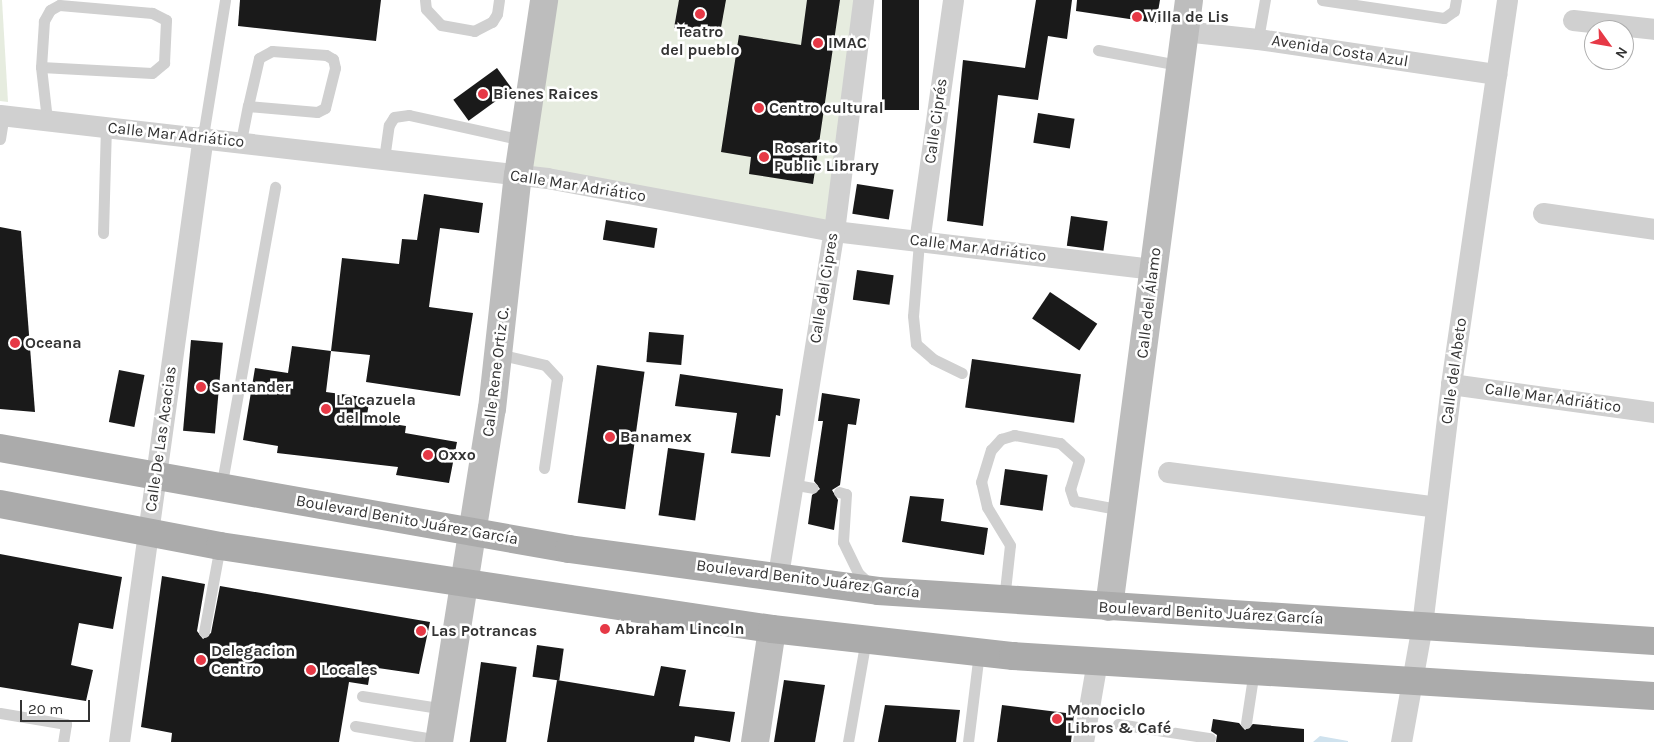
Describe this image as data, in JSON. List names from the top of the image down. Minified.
{"streets":{"main road":["Boulevard Benito Juárez García"],"street":["Avenida Costa Azul","Calle Ciprés","Calle Mar Adriático","Calle del Cipres","Calle del Álamo","Calle del Abeto","Calle Rene Ortiz C.","Calle De Las Acacias"]},"crossings":[["Avenida Costa Azul","Calle del Álamo"],["Avenida Costa Azul","Calle del Abeto"],["Calle Ciprés","Calle Mar Adriático"],["Calle Mar Adriático","Calle del Cipres"],["Calle Mar Adriático","Calle del Álamo"],["Calle Mar Adriático","Calle del Abeto"],["Calle Mar Adriático","Calle Rene Ortiz C."],["Calle Mar Adriático","Calle De Las Acacias"],["Calle del Cipres","Boulevard Benito Juárez García"],["Calle del Álamo","Boulevard Benito Juárez García"],["Calle del Abeto","Boulevard Benito Juárez García"],["Calle Rene Ortiz C.","Boulevard Benito Juárez García"],["Calle De Las Acacias","Boulevard Benito Juárez García"]],"places":["Teatro del pueblo","Villa de Lis","IMAC","Bienes Raices","Centro cultural","Rosarito Public Library","Oceana","Santander","La cazuela del mole","Banamex","Oxxo","Abraham Lincoln","Las Potrancas","Delegacion Centro","Locales","Monociclo Libros & Café"],"scale_bar":"20 m","north":"bottom right"}
